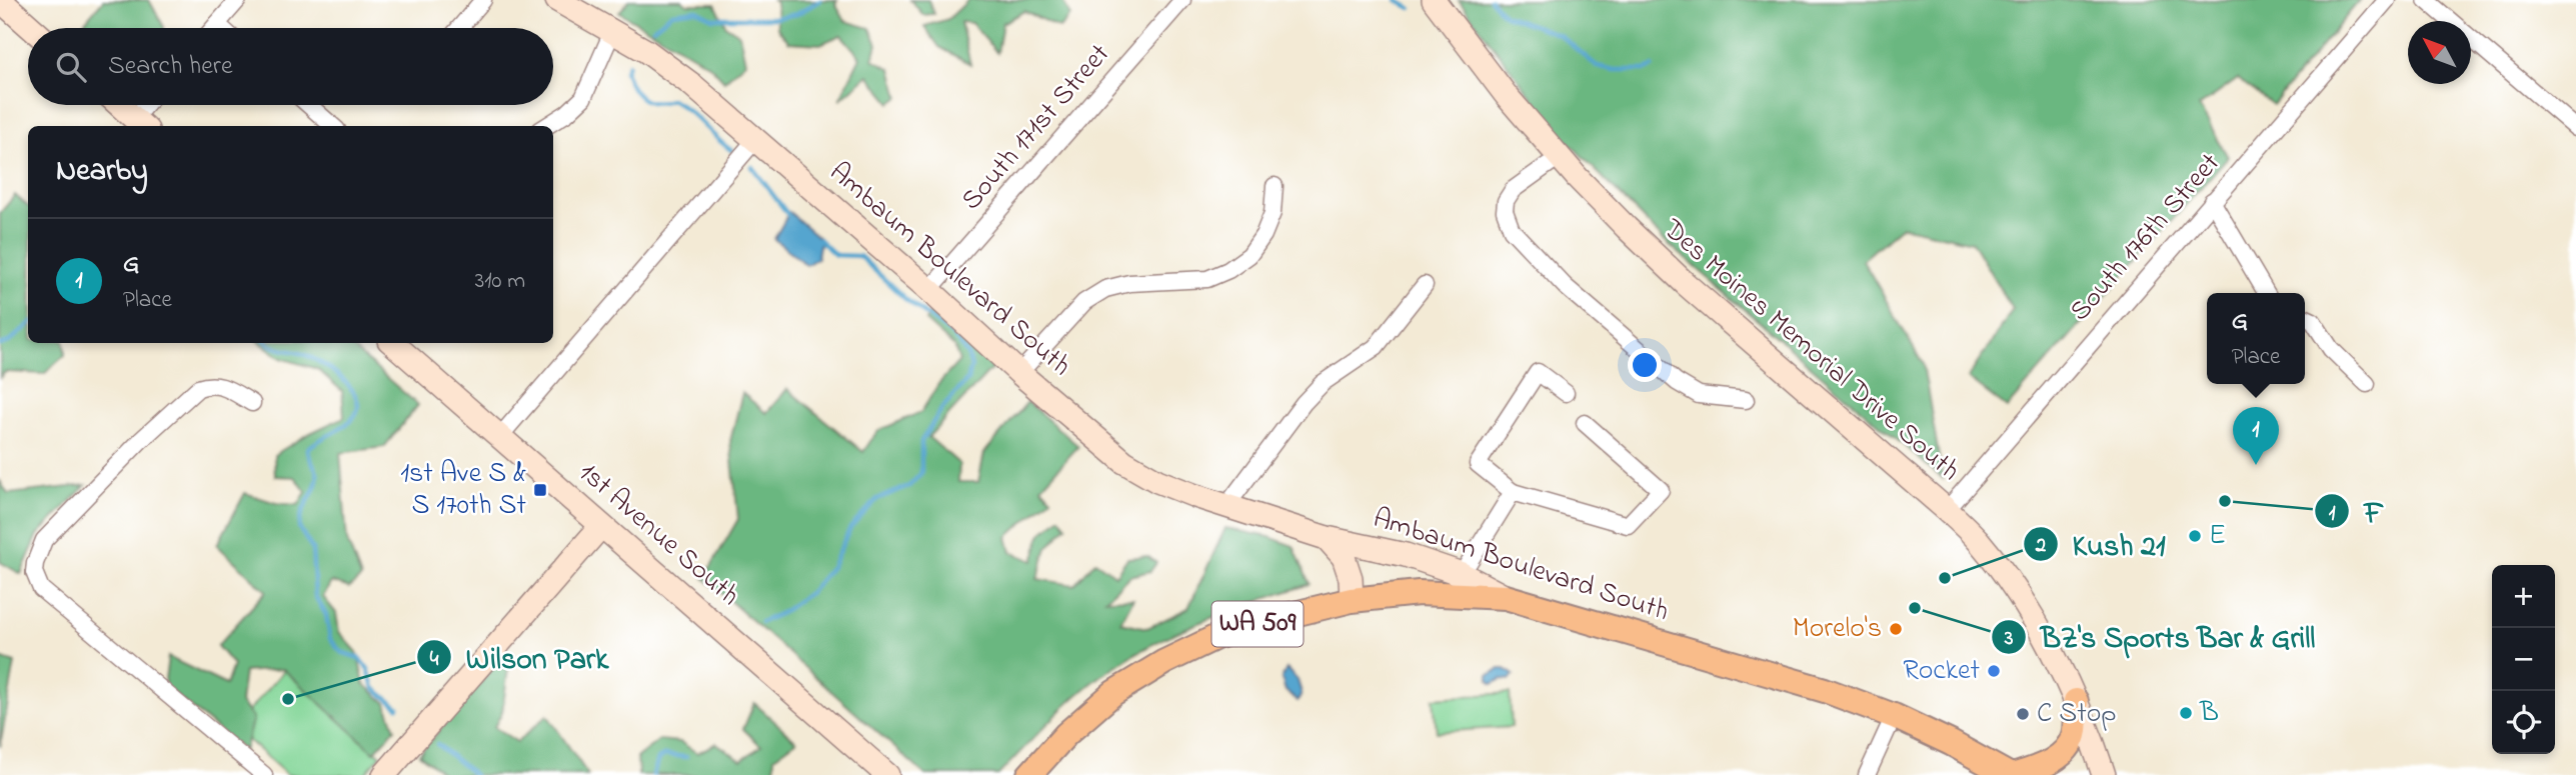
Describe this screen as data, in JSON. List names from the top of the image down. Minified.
{"streets":{"main road":["Ambaum Boulevard South","Des Moines Memorial Drive South","1st Avenue South","WA 509"],"street":["South 171st Street","South 176th Street"]},"crossings":[["South 171st Street","Ambaum Boulevard South"],["South 176th Street","Des Moines Memorial Drive South"],["Ambaum Boulevard South","WA 509"]],"places":{"transit":["1st Ave S & S 170th St"],"other":["F","E","Kush 21","BZ's Sports Bar & Grill","Morelo's","Rocket","Wilson Park","B","C Stop"]},"north":"top left","page":{"search":"Search here","heading":"Nearby","list":[{"mark":"1","name":"G","note":"Place","value":"310 m"}],"popup":["G","Place"],"pins":"1","map_buttons":["+","−"]}}
